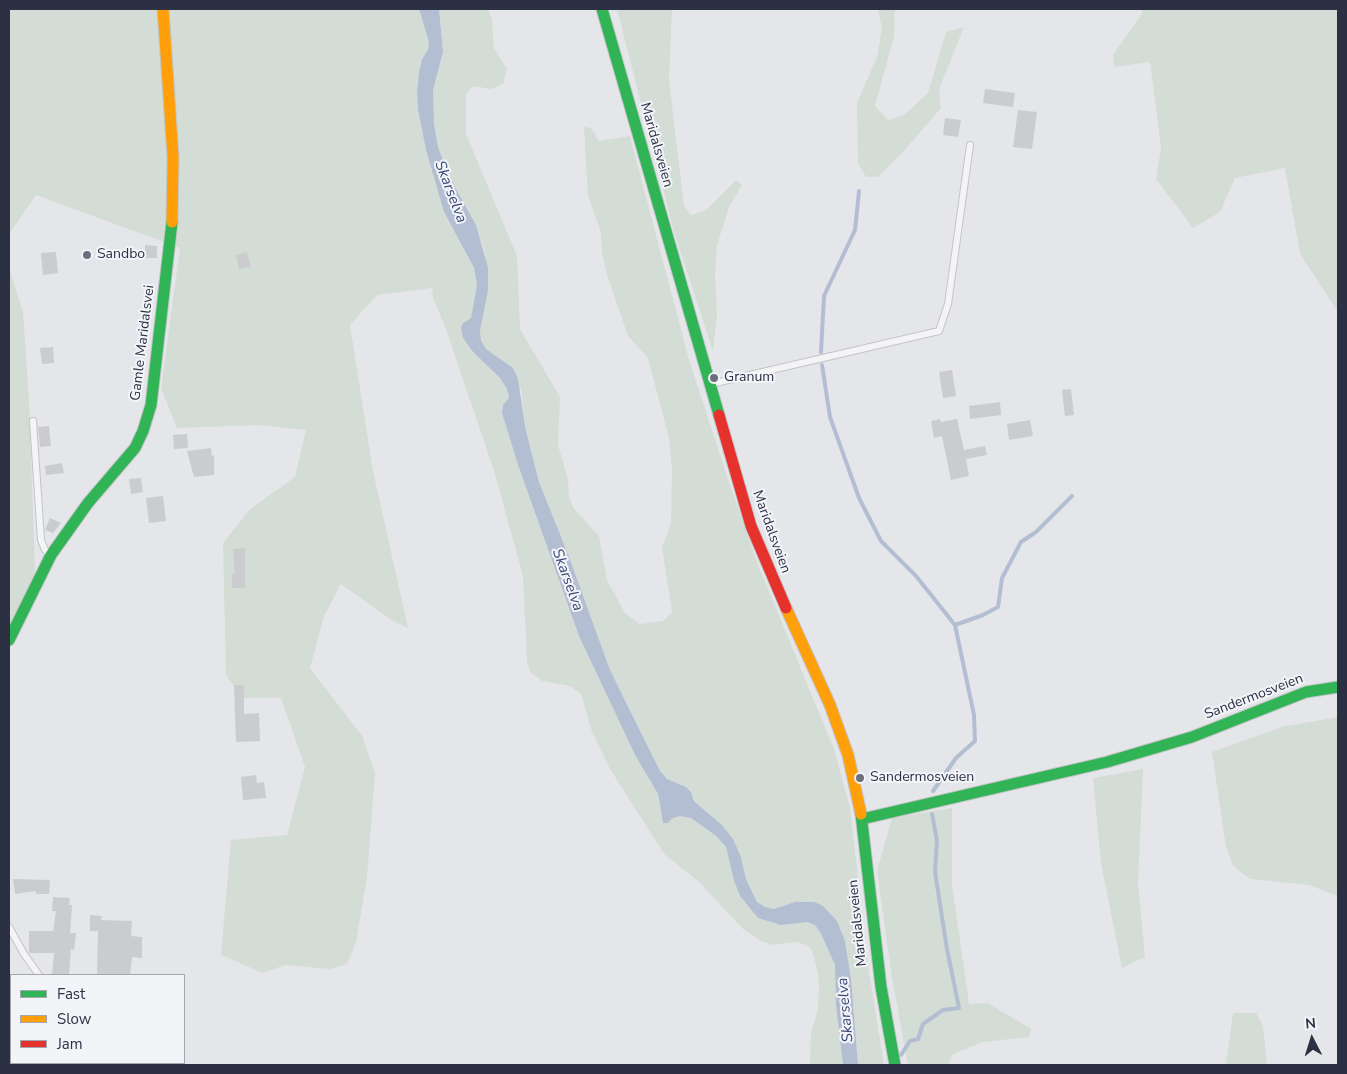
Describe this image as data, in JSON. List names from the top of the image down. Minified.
{"streets":{"street":["Maridalsveien","Gamle Maridalsvei","Sandermosveien"]},"crossings":[["Maridalsveien","Sandermosveien"]],"water":["Skarselva"],"places":["Sandbo","Granum","Sandermosveien"],"legend":["Fast","Slow","Jam"],"north":"top"}
